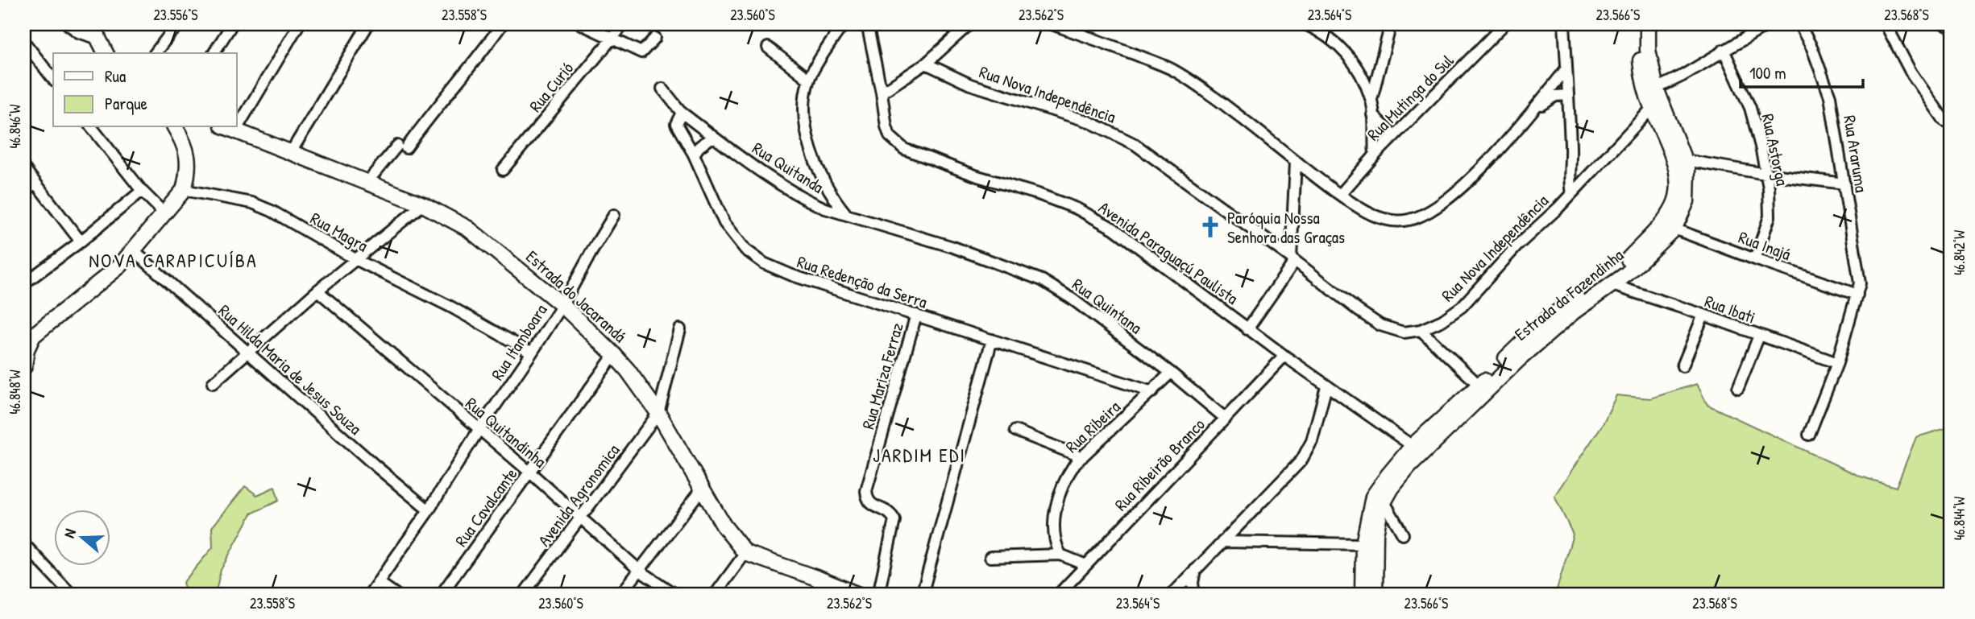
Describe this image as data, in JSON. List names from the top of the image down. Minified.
{"streets":{"main road":["Estrada da Fazendinha","Estrada do Jacarandá"],"street":["Rua Curió","Rua Nova Independência","Rua Mutinga do Sul","Rua Astorga","Rua Araruma","Rua Quitanda","Rua Magra","Rua Inajá","Avenida Paraguaçú Paulista","Rua Redenção da Serra","Rua Quintana","Rua Ibati","Rua Itamboara","Rua Hilda Maria de Jesus Souza","Rua Mariza Ferraz","Rua Ribeira","Rua Quitandinha","Rua Ribeirão Branco","Avenida Agronomica","Rua Cavalcante"]},"crossings":[["Rua Nova Independência","Estrada da Fazendinha"],["Rua Astorga","Rua Inajá"],["Rua Araruma","Rua Inajá"],["Rua Araruma","Rua Ibati"],["Rua Quitanda","Rua Redenção da Serra"],["Rua Quitanda","Rua Quintana"],["Rua Magra","Rua Itamboara"],["Rua Inajá","Estrada da Fazendinha"],["Avenida Paraguaçú Paulista","Estrada da Fazendinha"],["Avenida Paraguaçú Paulista","Rua Ribeirão Branco"],["Rua Redenção da Serra","Rua Mariza Ferraz"],["Rua Redenção da Serra","Rua Ribeira"],["Estrada da Fazendinha","Rua Ibati"],["Estrada do Jacarandá","Rua Itamboara"],["Estrada do Jacarandá","Avenida Agronomica"],["Estrada do Jacarandá","Rua Cavalcante"],["Rua Quintana","Rua Ribeira"],["Rua Quintana","Rua Ribeirão Branco"],["Rua Itamboara","Rua Hilda Maria de Jesus Souza"],["Rua Itamboara","Rua Quitandinha"],["Rua Quitandinha","Avenida Agronomica"],["Rua Quitandinha","Rua Cavalcante"]],"districts":["NOVA CARAPICUÍBA","JARDIM EDI"],"places":{"church":["Paróquia Nossa Senhora das Graças"]},"legend":["Rua","Parque"],"scale_bar":"100 m","north":"left","coordinates":["23.556°S","23.558°S","23.560°S","23.562°S","23.564°S","23.566°S","23.568°S","46.846°W","46.842°W","46.848°W","46.844°W"]}
